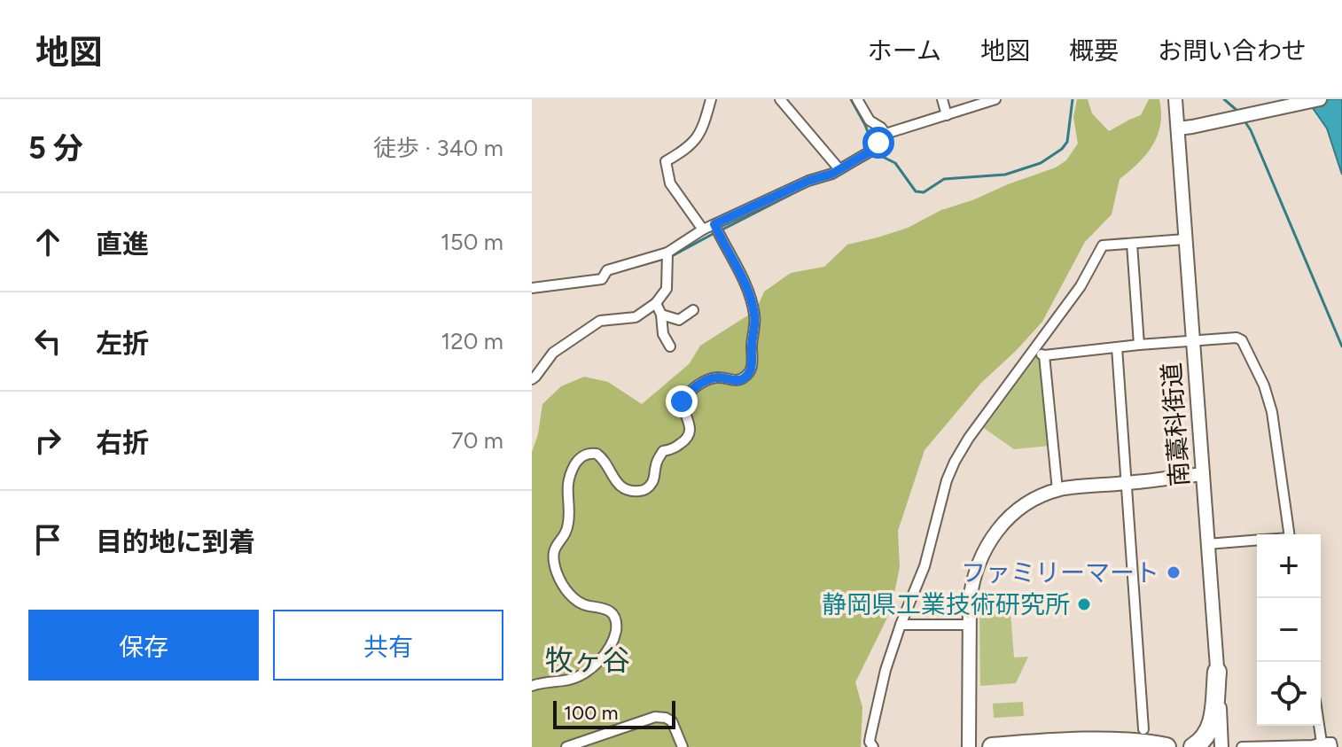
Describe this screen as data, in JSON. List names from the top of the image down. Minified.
{"streets":{"main road":["南藁科街道"]},"districts":["牧ヶ谷"],"places":["ファミリーマート","静岡県工業技術研究所"],"scale_bar":"100 m","page":{"header":"地図","nav":["ホーム","地図","概要","お問い合わせ"],"heading":["5 分","徒歩 · 340 m"],"list":[["直進","150 m"],["左折","120 m"],["右折","70 m"],"目的地に到着"],"map_buttons":["+","−"],"buttons":["保存","共有"],"scale":"100 m"}}
